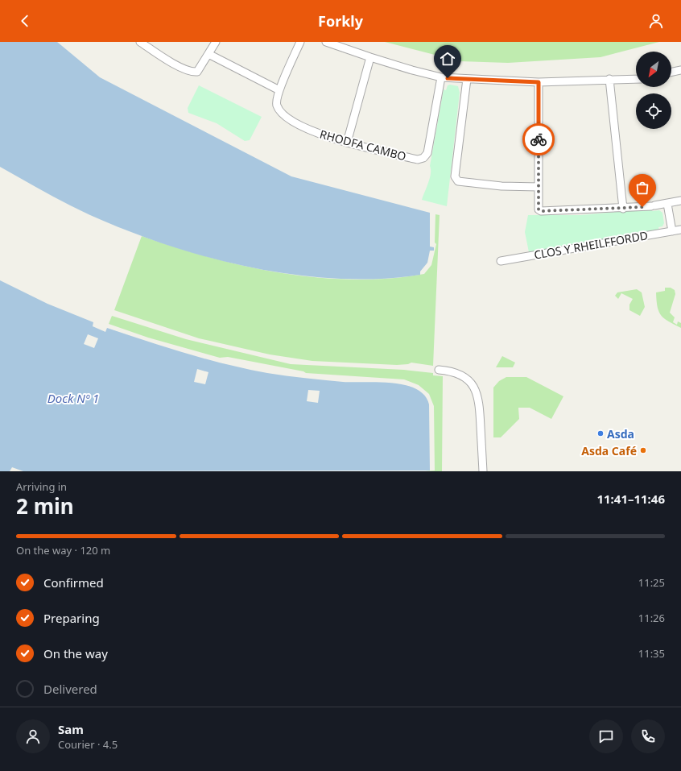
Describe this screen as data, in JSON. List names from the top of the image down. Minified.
{"streets":{"street":["RHODFA CAMBO","CLOS Y RHEILFFORDD"]},"water":["Dock Nº 1"],"places":["Asda","Asda Café"],"north":"bottom left","page":{"header":"Forkly","heading":["2 min","Arriving in","11:41–11:46"],"panel":["Sam","Courier · 4.5"],"bar":"On the way · 120 m","list":[["Confirmed","11:25"],["Preparing","11:26"],["On the way","11:35"],"Delivered"]}}
